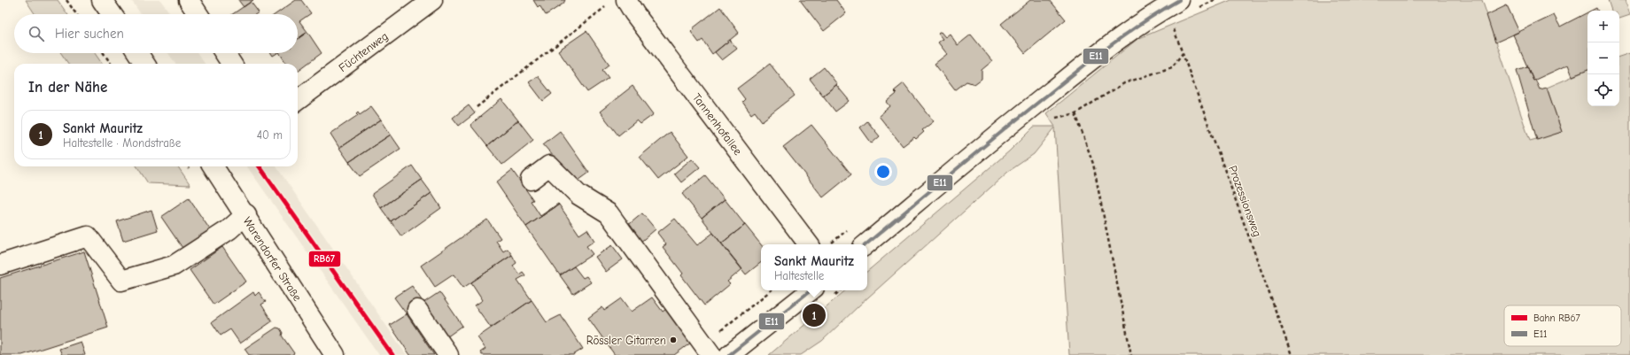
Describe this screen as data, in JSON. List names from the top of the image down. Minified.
{"streets":{"street":["Füchtenweg","Tannenhofallee","Warendorfer Straße"],"path":["Prozessionsweg"]},"places":["Rössler Gitarren"],"lines":["transit line E11","rail line RB67"],"legend":["Bahn RB67","E11"],"page":{"map_buttons":["+","−"],"search":"Hier suchen","heading":"In der Nähe","list":[{"mark":"1","name":"Sankt Mauritz","note":"Haltestelle · Mondstraße","value":"40 m"}],"popup":["Sankt Mauritz","Haltestelle"],"pins":"1"}}
